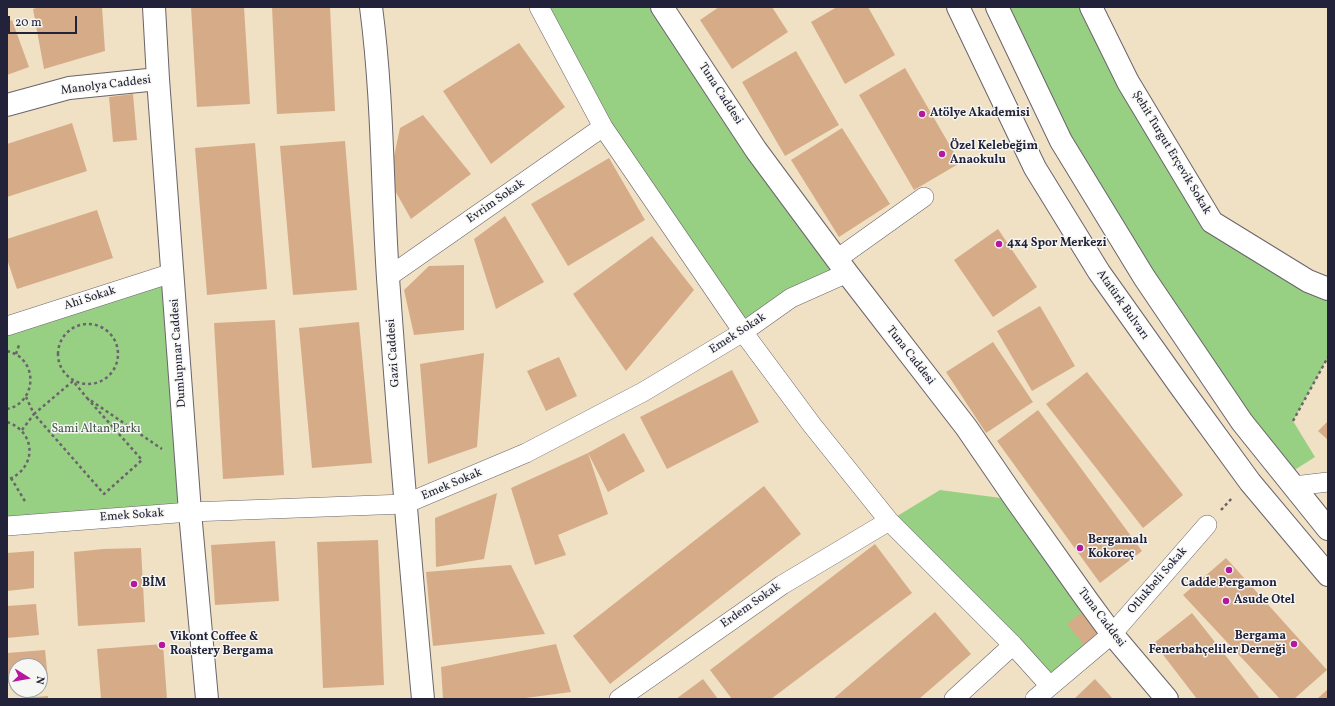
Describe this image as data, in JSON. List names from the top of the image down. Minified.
{"streets":{"main road":["Manolya Caddesi","Tuna Caddesi","Şehit Turgut Erçevik Sokak","Atatürk Bulvarı","Dumlupınar Caddesi","Gazi Caddesi"],"street":["Evrim Sokak","Ahi Sokak","Emek Sokak","Otlukbeli Sokak","Erdem Sokak"]},"crossings":[["Manolya Caddesi","Dumlupınar Caddesi"],["Tuna Caddesi","Emek Sokak"],["Tuna Caddesi","Otlukbeli Sokak"],["Evrim Sokak","Gazi Caddesi"],["Ahi Sokak","Dumlupınar Caddesi"],["Emek Sokak","Dumlupınar Caddesi"],["Emek Sokak","Gazi Caddesi"]],"parks":["Sami Altan Parkı"],"places":["Atölye Akademisi","Özel Kelebeğim Anaokulu","4x4 Spor Merkezi","Bergamalı Kokoreç","Cadde Pergamon","BİM","Asude Otel","Bergama Fenerbahçeliler Derneği","Vikont Coffee & Roastery Bergama"],"scale_bar":"20 m","north":"right"}
